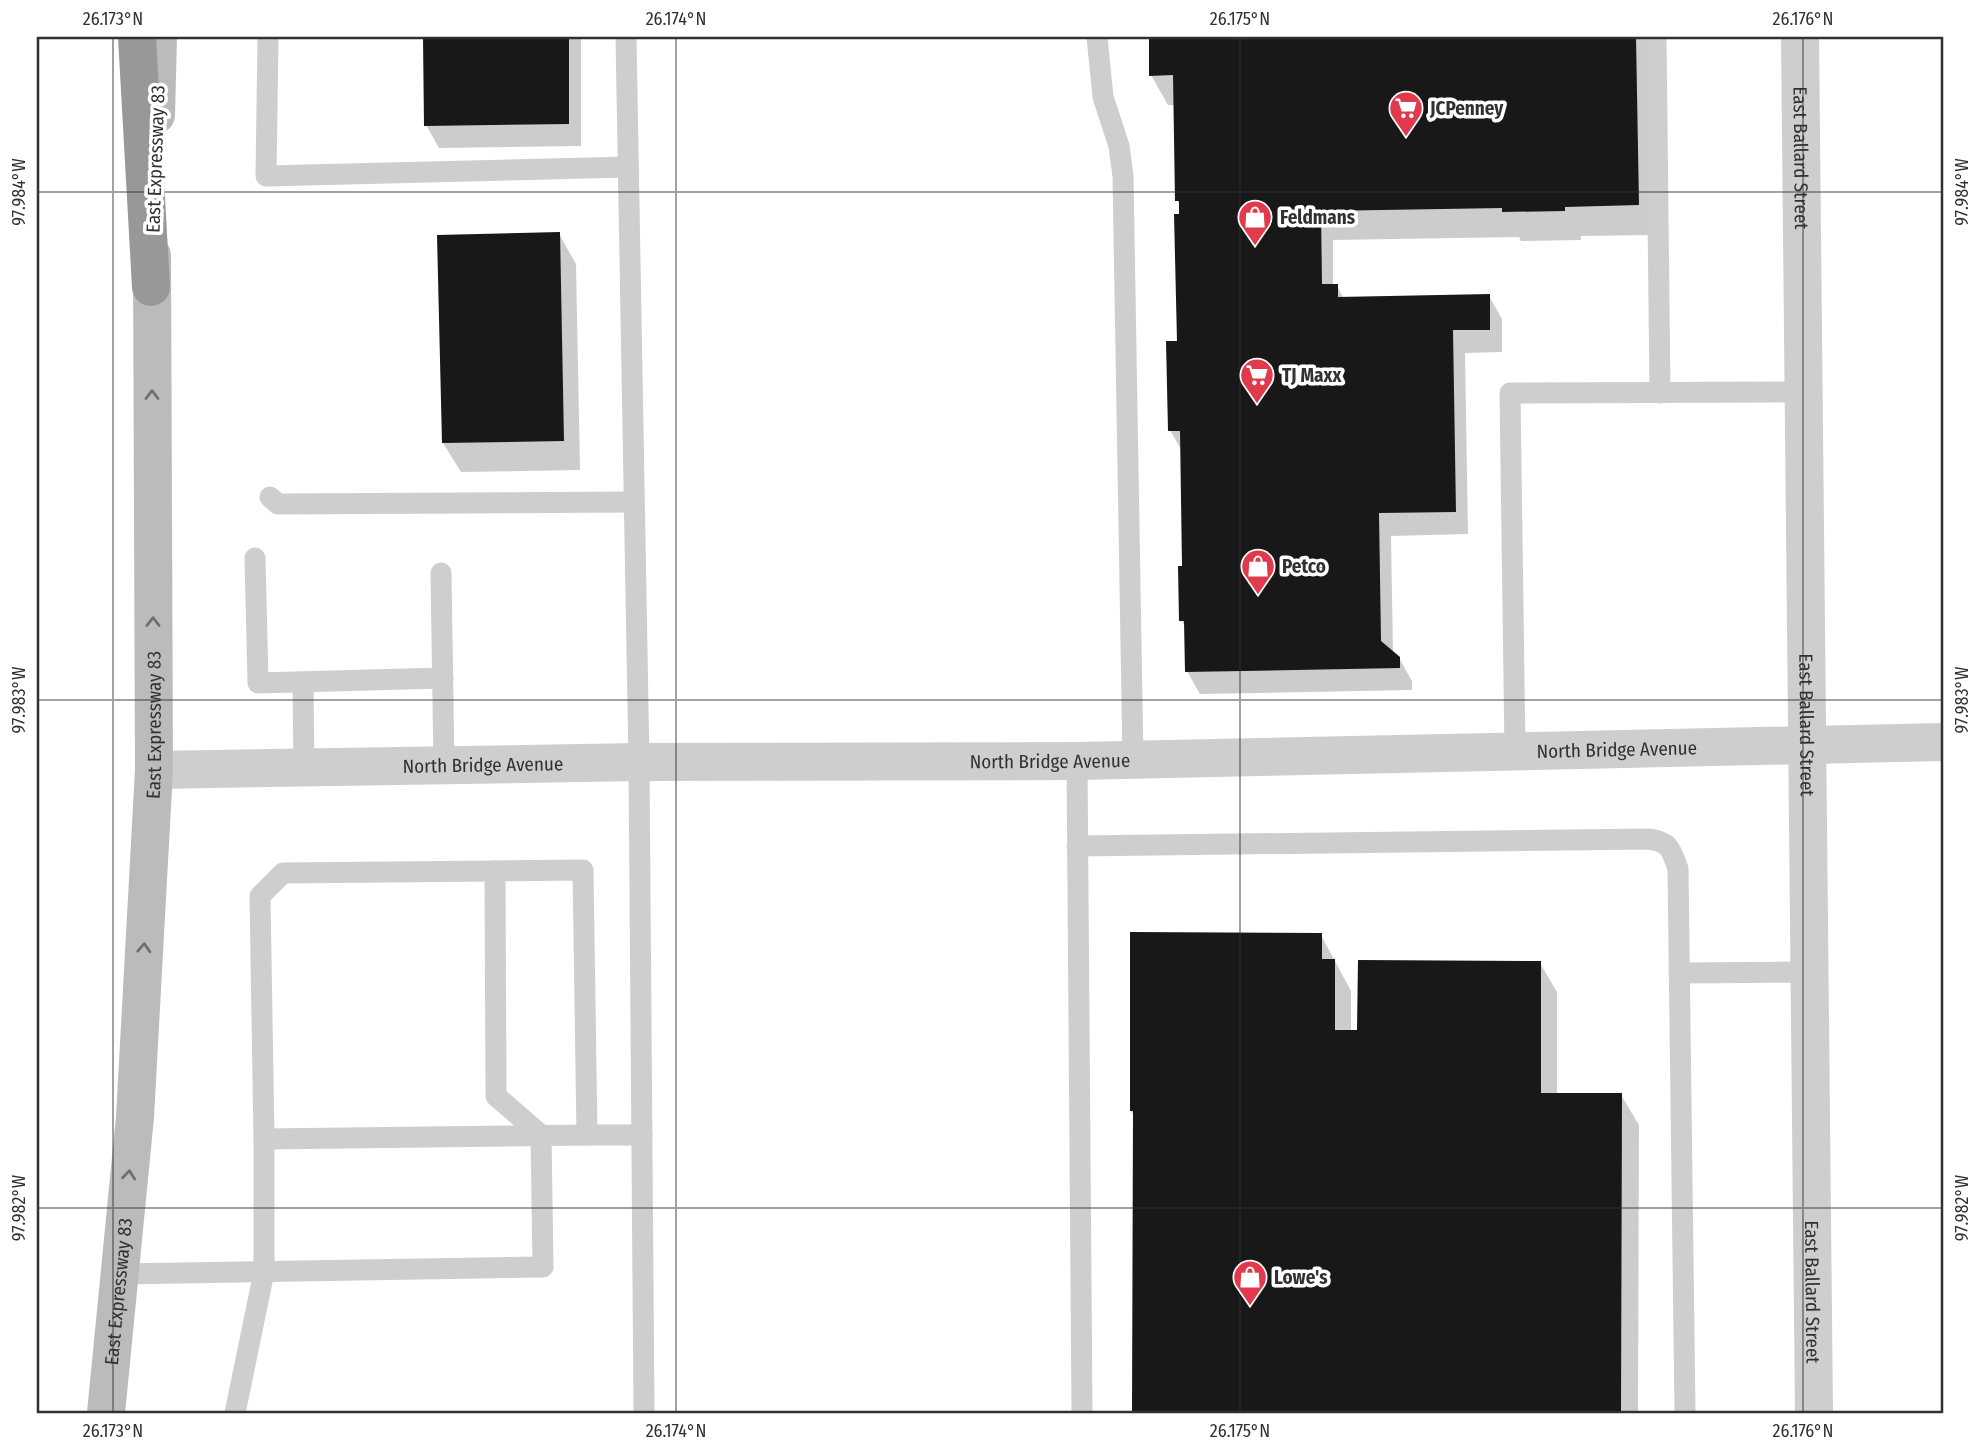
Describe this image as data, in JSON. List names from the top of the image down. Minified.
{"streets":{"main road":["East Expressway 83"],"street":["East Ballard Street","North Bridge Avenue"]},"crossings":[["East Ballard Street","North Bridge Avenue"],["East Expressway 83","North Bridge Avenue"]],"one_way":["East Expressway 83"],"places":{"supermarket":["JCPenney","TJ Maxx"],"shop":["Feldmans","Petco","Lowe's"]},"coordinates":["26.173°N","26.174°N","26.175°N","26.176°N","97.984°W","97.983°W","97.982°W"]}
